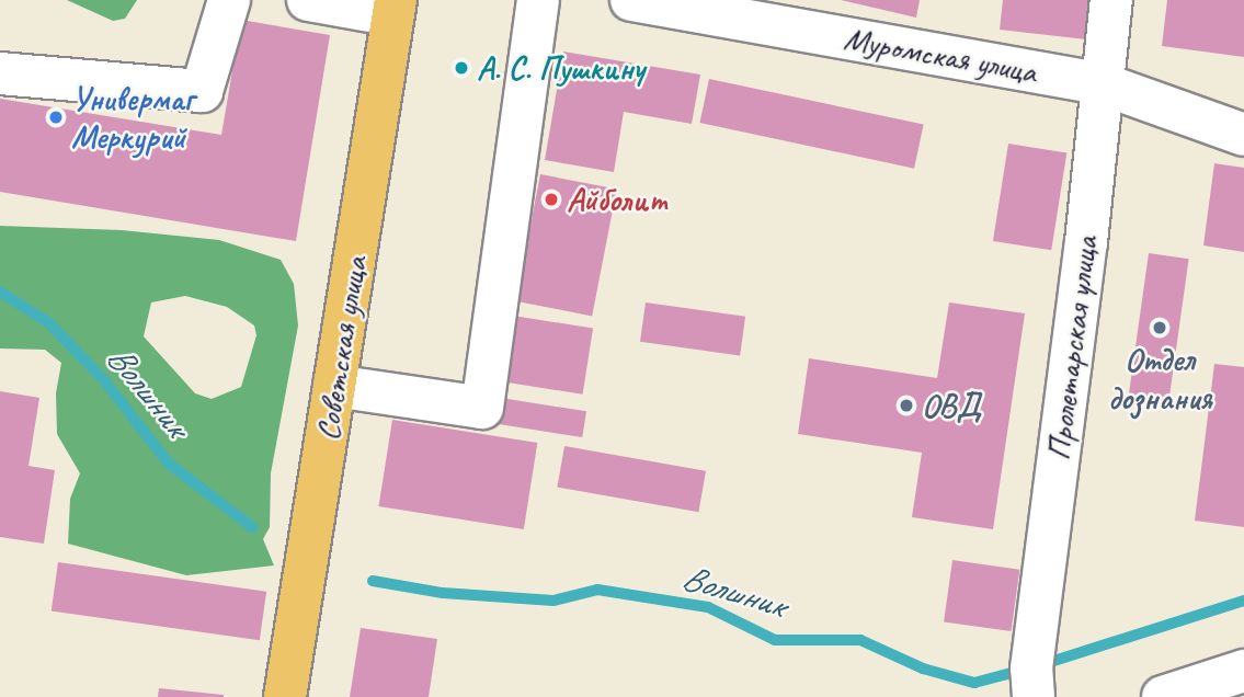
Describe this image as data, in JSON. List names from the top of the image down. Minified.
{"streets":{"main road":["Советская улица"],"street":["Муромская улица","Пролетарская улица"]},"crossings":[["Муромская улица","Пролетарская улица"]],"water":["Волшник"],"places":["А. С. Пушкину","Универмаг Меркурий","Айболит","Отдел дознания","ОВД"]}
